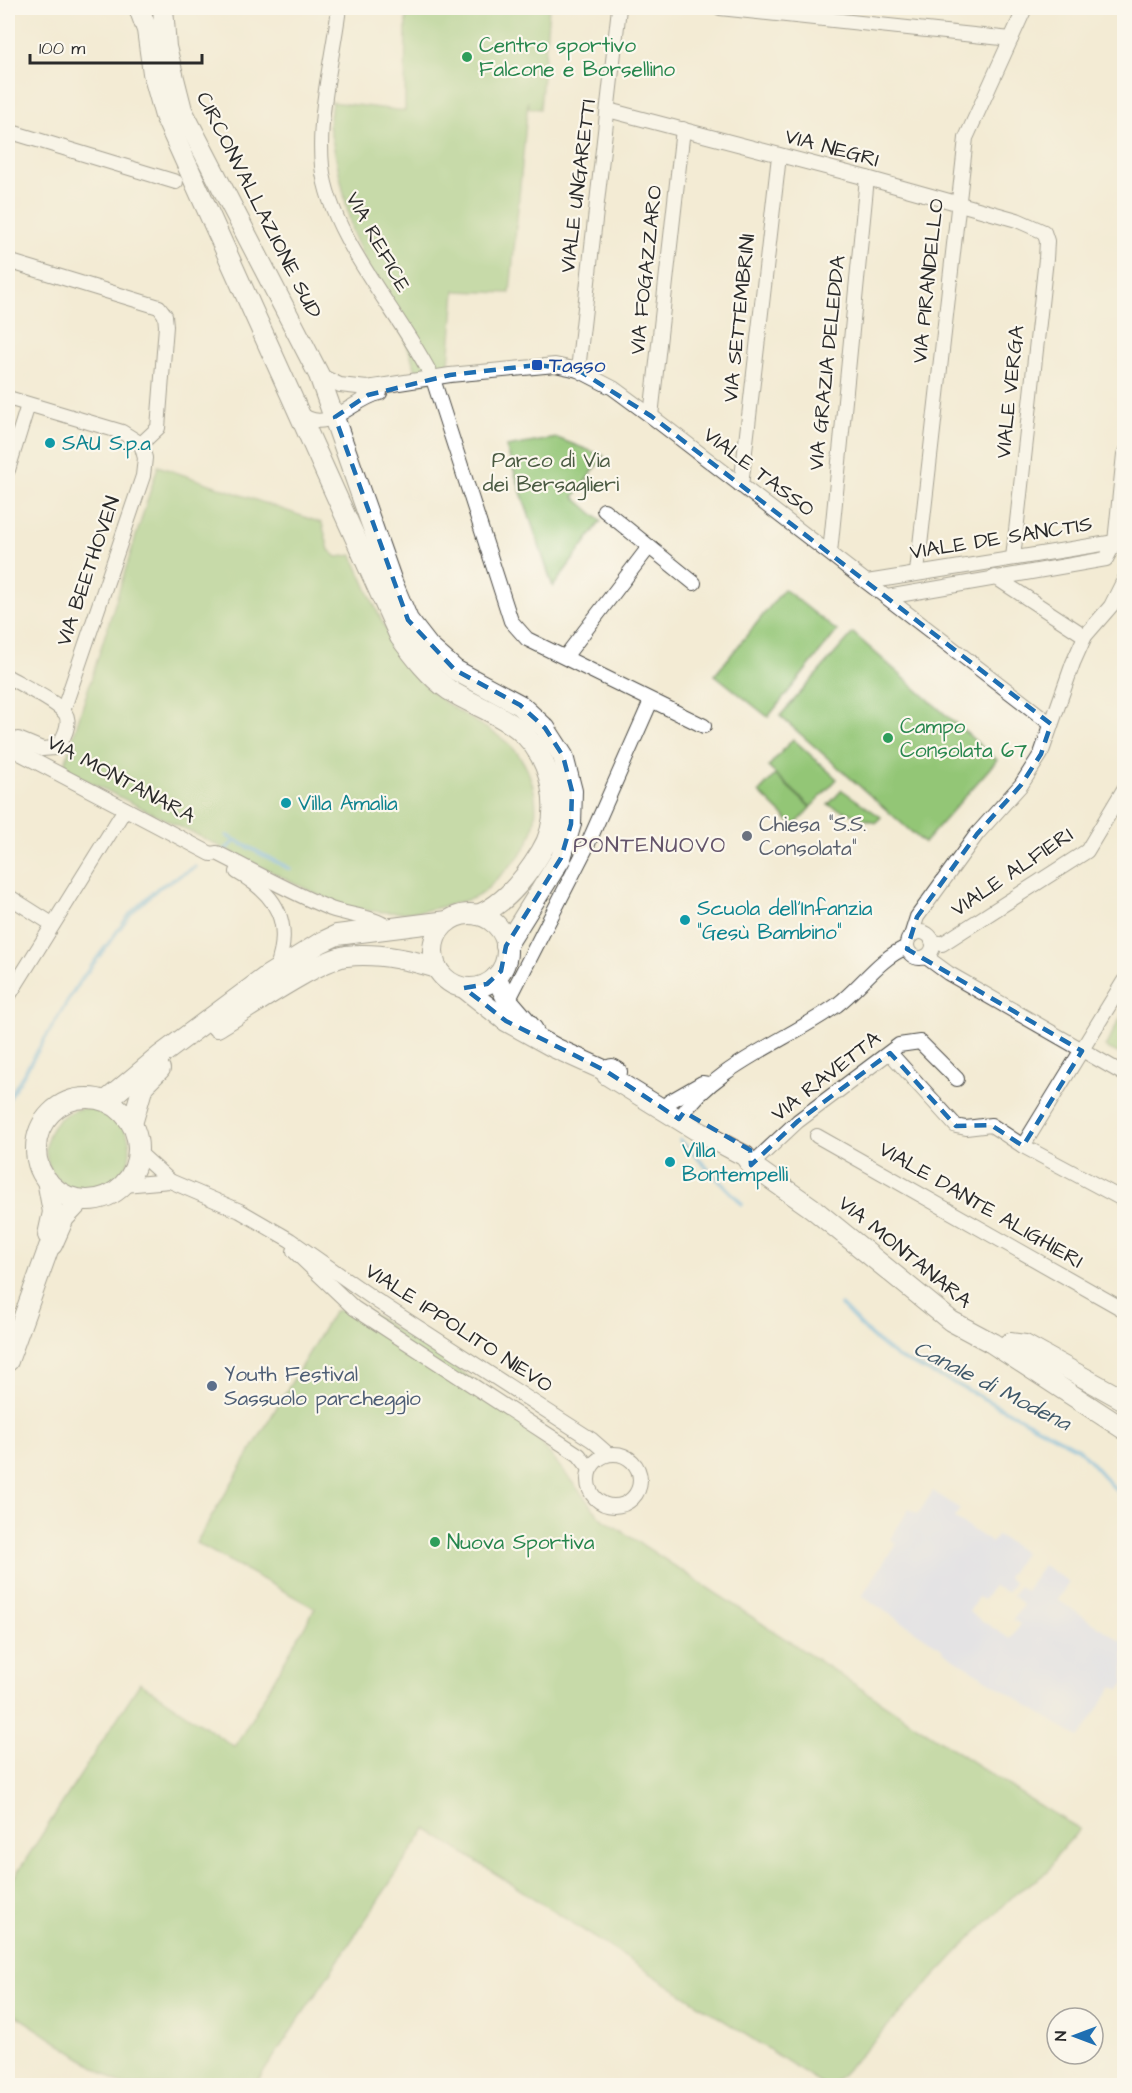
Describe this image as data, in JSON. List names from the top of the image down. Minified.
{"streets":{"main road":["CIRCONVALLAZIONE SUD","VIA MONTANARA"],"street":["VIA NEGRI","VIALE UNGARETTI","VIA REFICE","VIA FOGAZZARO","VIA PIRANDELLO","VIA SETTEMBRINI","VIA GRAZIA DELEDDA","VIALE VERGA","VIALE TASSO","VIALE DE SANCTIS","VIA BEETHOVEN","VIALE ALFIERI","VIA RAVETTA","VIALE DANTE ALIGHIERI","VIALE IPPOLITO NIEVO"]},"crossings":[["VIA NEGRI","VIALE UNGARETTI"],["VIA NEGRI","VIA FOGAZZARO"],["VIA NEGRI","VIA PIRANDELLO"],["VIA NEGRI","VIA SETTEMBRINI"],["VIA NEGRI","VIA GRAZIA DELEDDA"],["VIA NEGRI","VIALE VERGA"],["VIALE UNGARETTI","VIALE TASSO"],["CIRCONVALLAZIONE SUD","VIALE TASSO"],["CIRCONVALLAZIONE SUD","VIA MONTANARA"],["CIRCONVALLAZIONE SUD","VIALE IPPOLITO NIEVO"],["VIA REFICE","VIALE TASSO"],["VIA FOGAZZARO","VIALE TASSO"],["VIA PIRANDELLO","VIALE DE SANCTIS"],["VIA SETTEMBRINI","VIALE TASSO"],["VIA GRAZIA DELEDDA","VIALE TASSO"],["VIALE VERGA","VIALE DE SANCTIS"],["VIALE TASSO","VIALE DE SANCTIS"],["VIA BEETHOVEN","VIA MONTANARA"],["VIA MONTANARA","VIA RAVETTA"]],"districts":["PONTENUOVO"],"water":["Canale di Modena"],"parks":["Parco di Via dei Bersaglieri"],"places":{"other":["Centro sportivo Falcone e Borsellino","SAU S.p.a","Campo Consolata 67","Villa Amalia","Chiesa \"S.S. Consolata\"","Scuola dell'Infanzia \"Gesù Bambino\"","Villa Bontempelli","Youth Festival Sassuolo parcheggio","Nuova Sportiva"],"transit":["Tasso"]},"scale_bar":"100 m","north":"left"}
